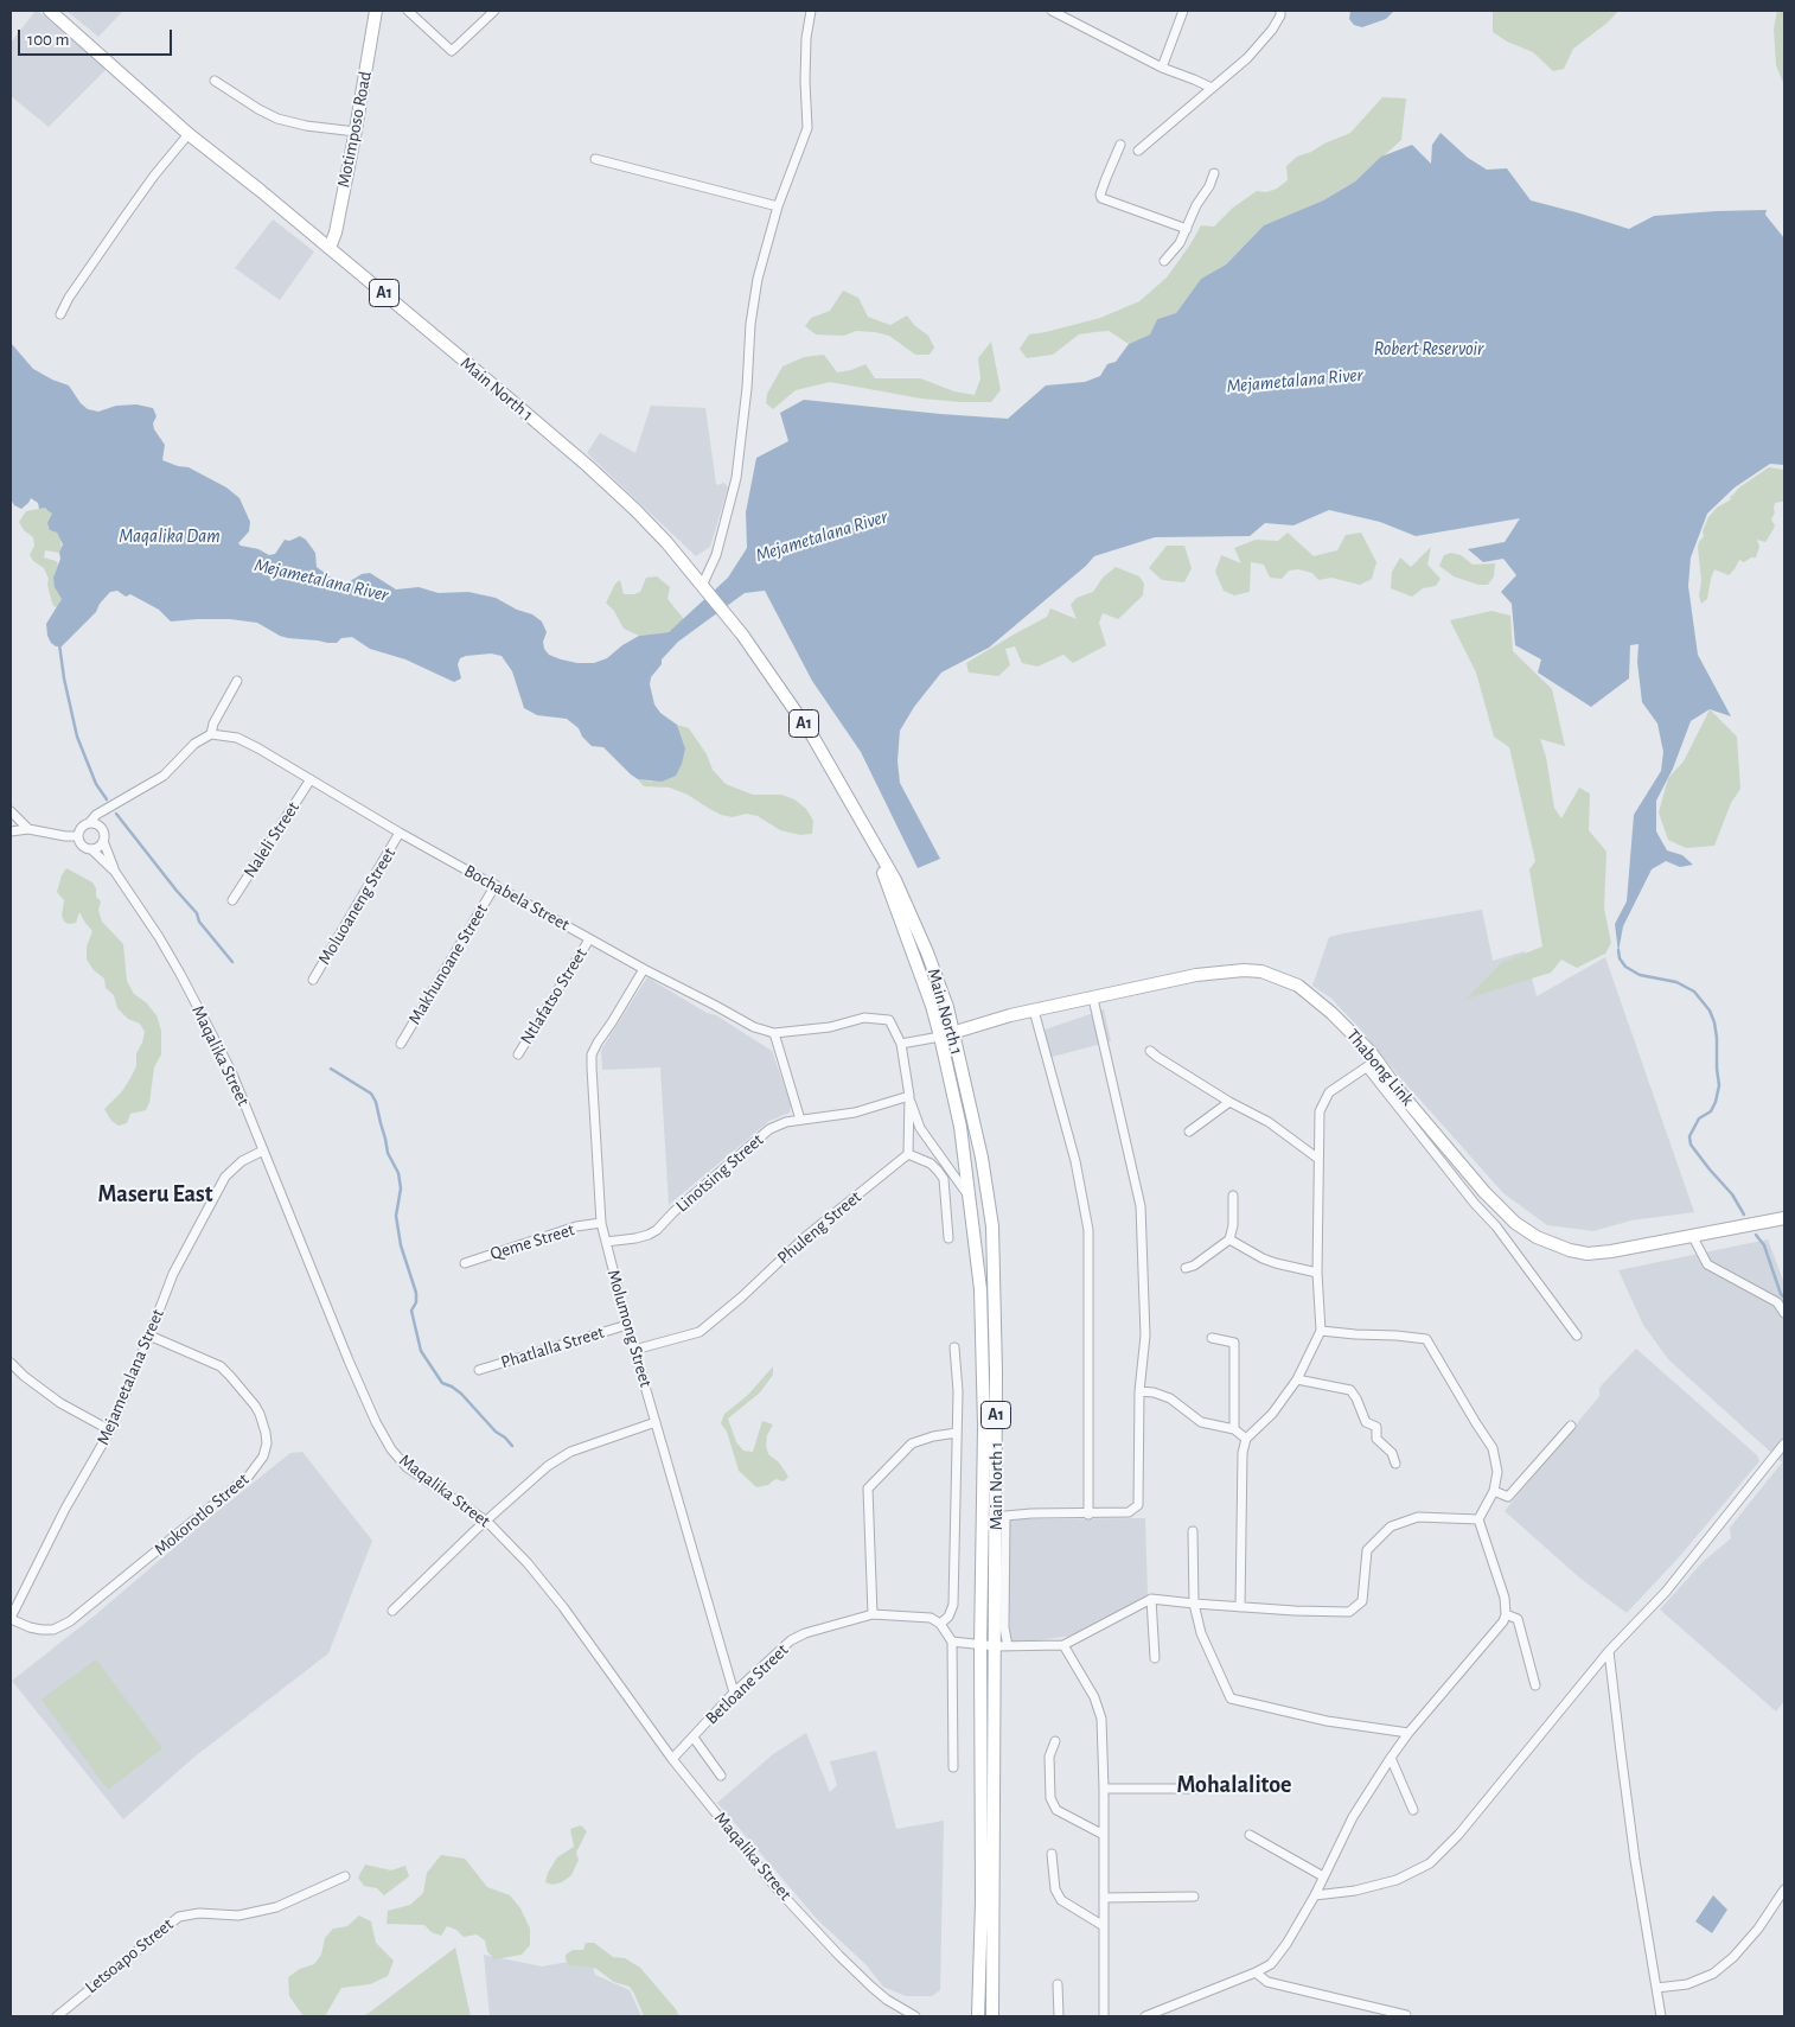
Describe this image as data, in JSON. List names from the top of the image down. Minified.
{"streets":{"main road":["Motimposo Road","A1","Main North 1","Thabong Link"],"street":["Naleli Street","Bochabela Street","Moluoaneng Street","Makhunoane Street","Ntlafatso Street","Maqalika Street","Linotsing Street","Phuleng Street","Qeme Street","Molumong Street","Phatlalla Street","Mejametalana Street","Mokorotlo Street","Betloane Street","Letsoapo Street"]},"crossings":[["Motimposo Road","Main North 1"],["Main North 1","Thabong Link"],["Naleli Street","Bochabela Street"],["Bochabela Street","Moluoaneng Street"],["Bochabela Street","Makhunoane Street"],["Bochabela Street","Ntlafatso Street"],["Bochabela Street","Molumong Street"],["Maqalika Street","Mejametalana Street"],["Maqalika Street","Betloane Street"],["Linotsing Street","Molumong Street"],["Phuleng Street","Molumong Street"],["Qeme Street","Molumong Street"],["Molumong Street","Phatlalla Street"],["Molumong Street","Betloane Street"],["Mejametalana Street","Mokorotlo Street"]],"districts":["Maseru East","Mohalalitoe"],"water":["Robert Reservoir","Mejametalana River","Maqalika Dam"],"scale_bar":"100 m"}
